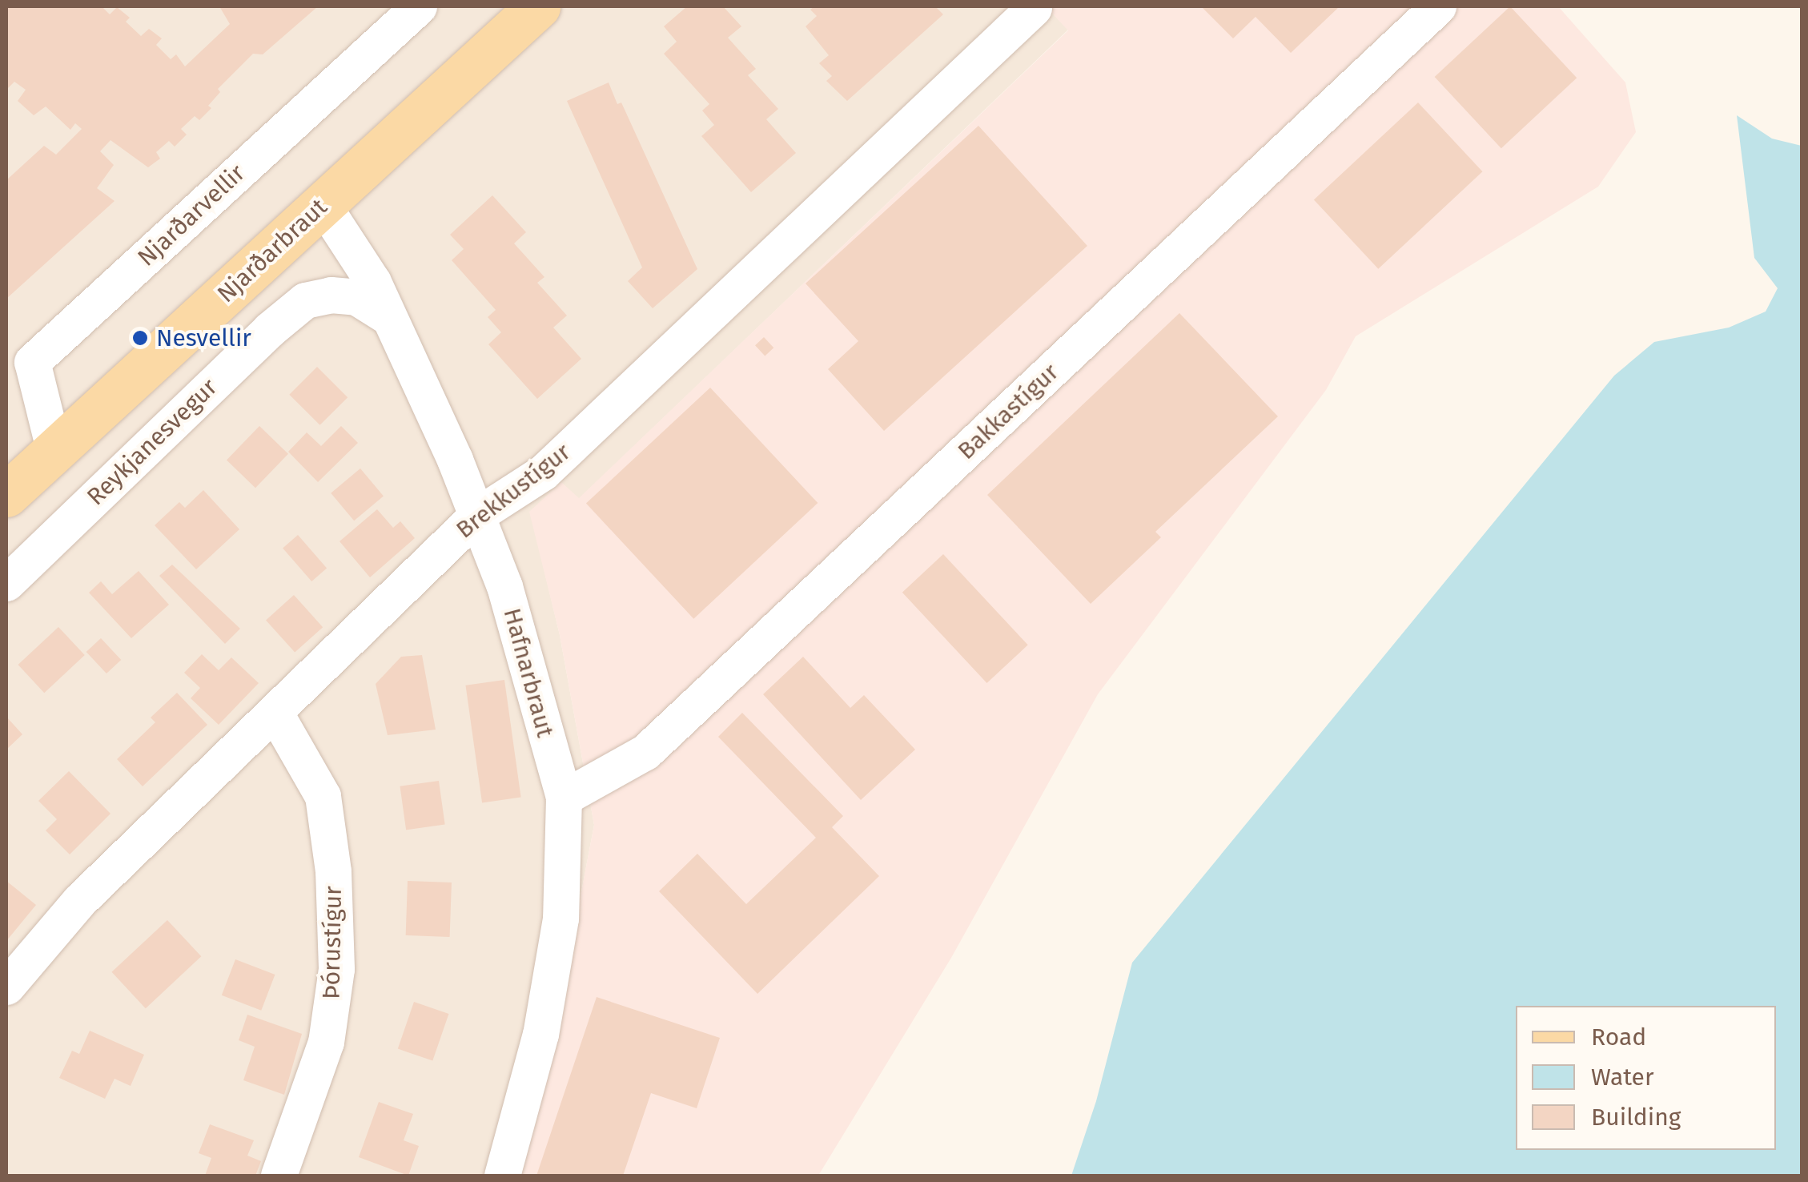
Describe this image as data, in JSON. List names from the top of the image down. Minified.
{"streets":{"main road":["Njarðarbraut"],"street":["Njarðarvellir","Bakkastígur","Reykjanesvegur","Brekkustígur","Hafnarbraut","Þórustígur"]},"crossings":[["Njarðarvellir","Njarðarbraut"],["Njarðarbraut","Hafnarbraut"],["Bakkastígur","Hafnarbraut"],["Reykjanesvegur","Hafnarbraut"],["Brekkustígur","Hafnarbraut"],["Brekkustígur","Þórustígur"]],"places":["Nesvellir"],"legend":["Road","Water","Building"]}
